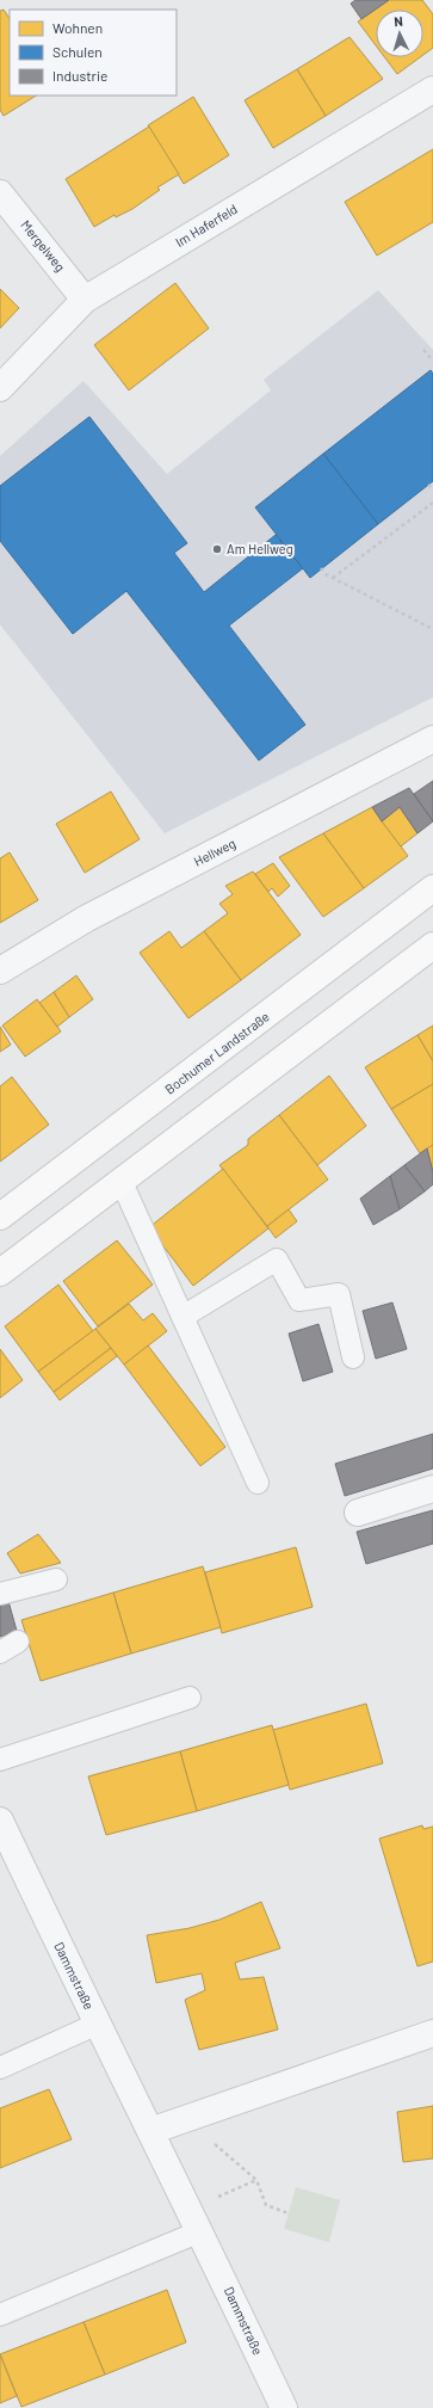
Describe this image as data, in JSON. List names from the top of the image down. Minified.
{"streets":{"main road":["Bochumer Landstraße"],"street":["Im Haferfeld","Mergelweg","Hellweg","Dammstraße"]},"crossings":[["Im Haferfeld","Mergelweg"]],"places":["Am Hellweg"],"legend":["Wohnen","Schulen","Industrie"],"north":"top"}
